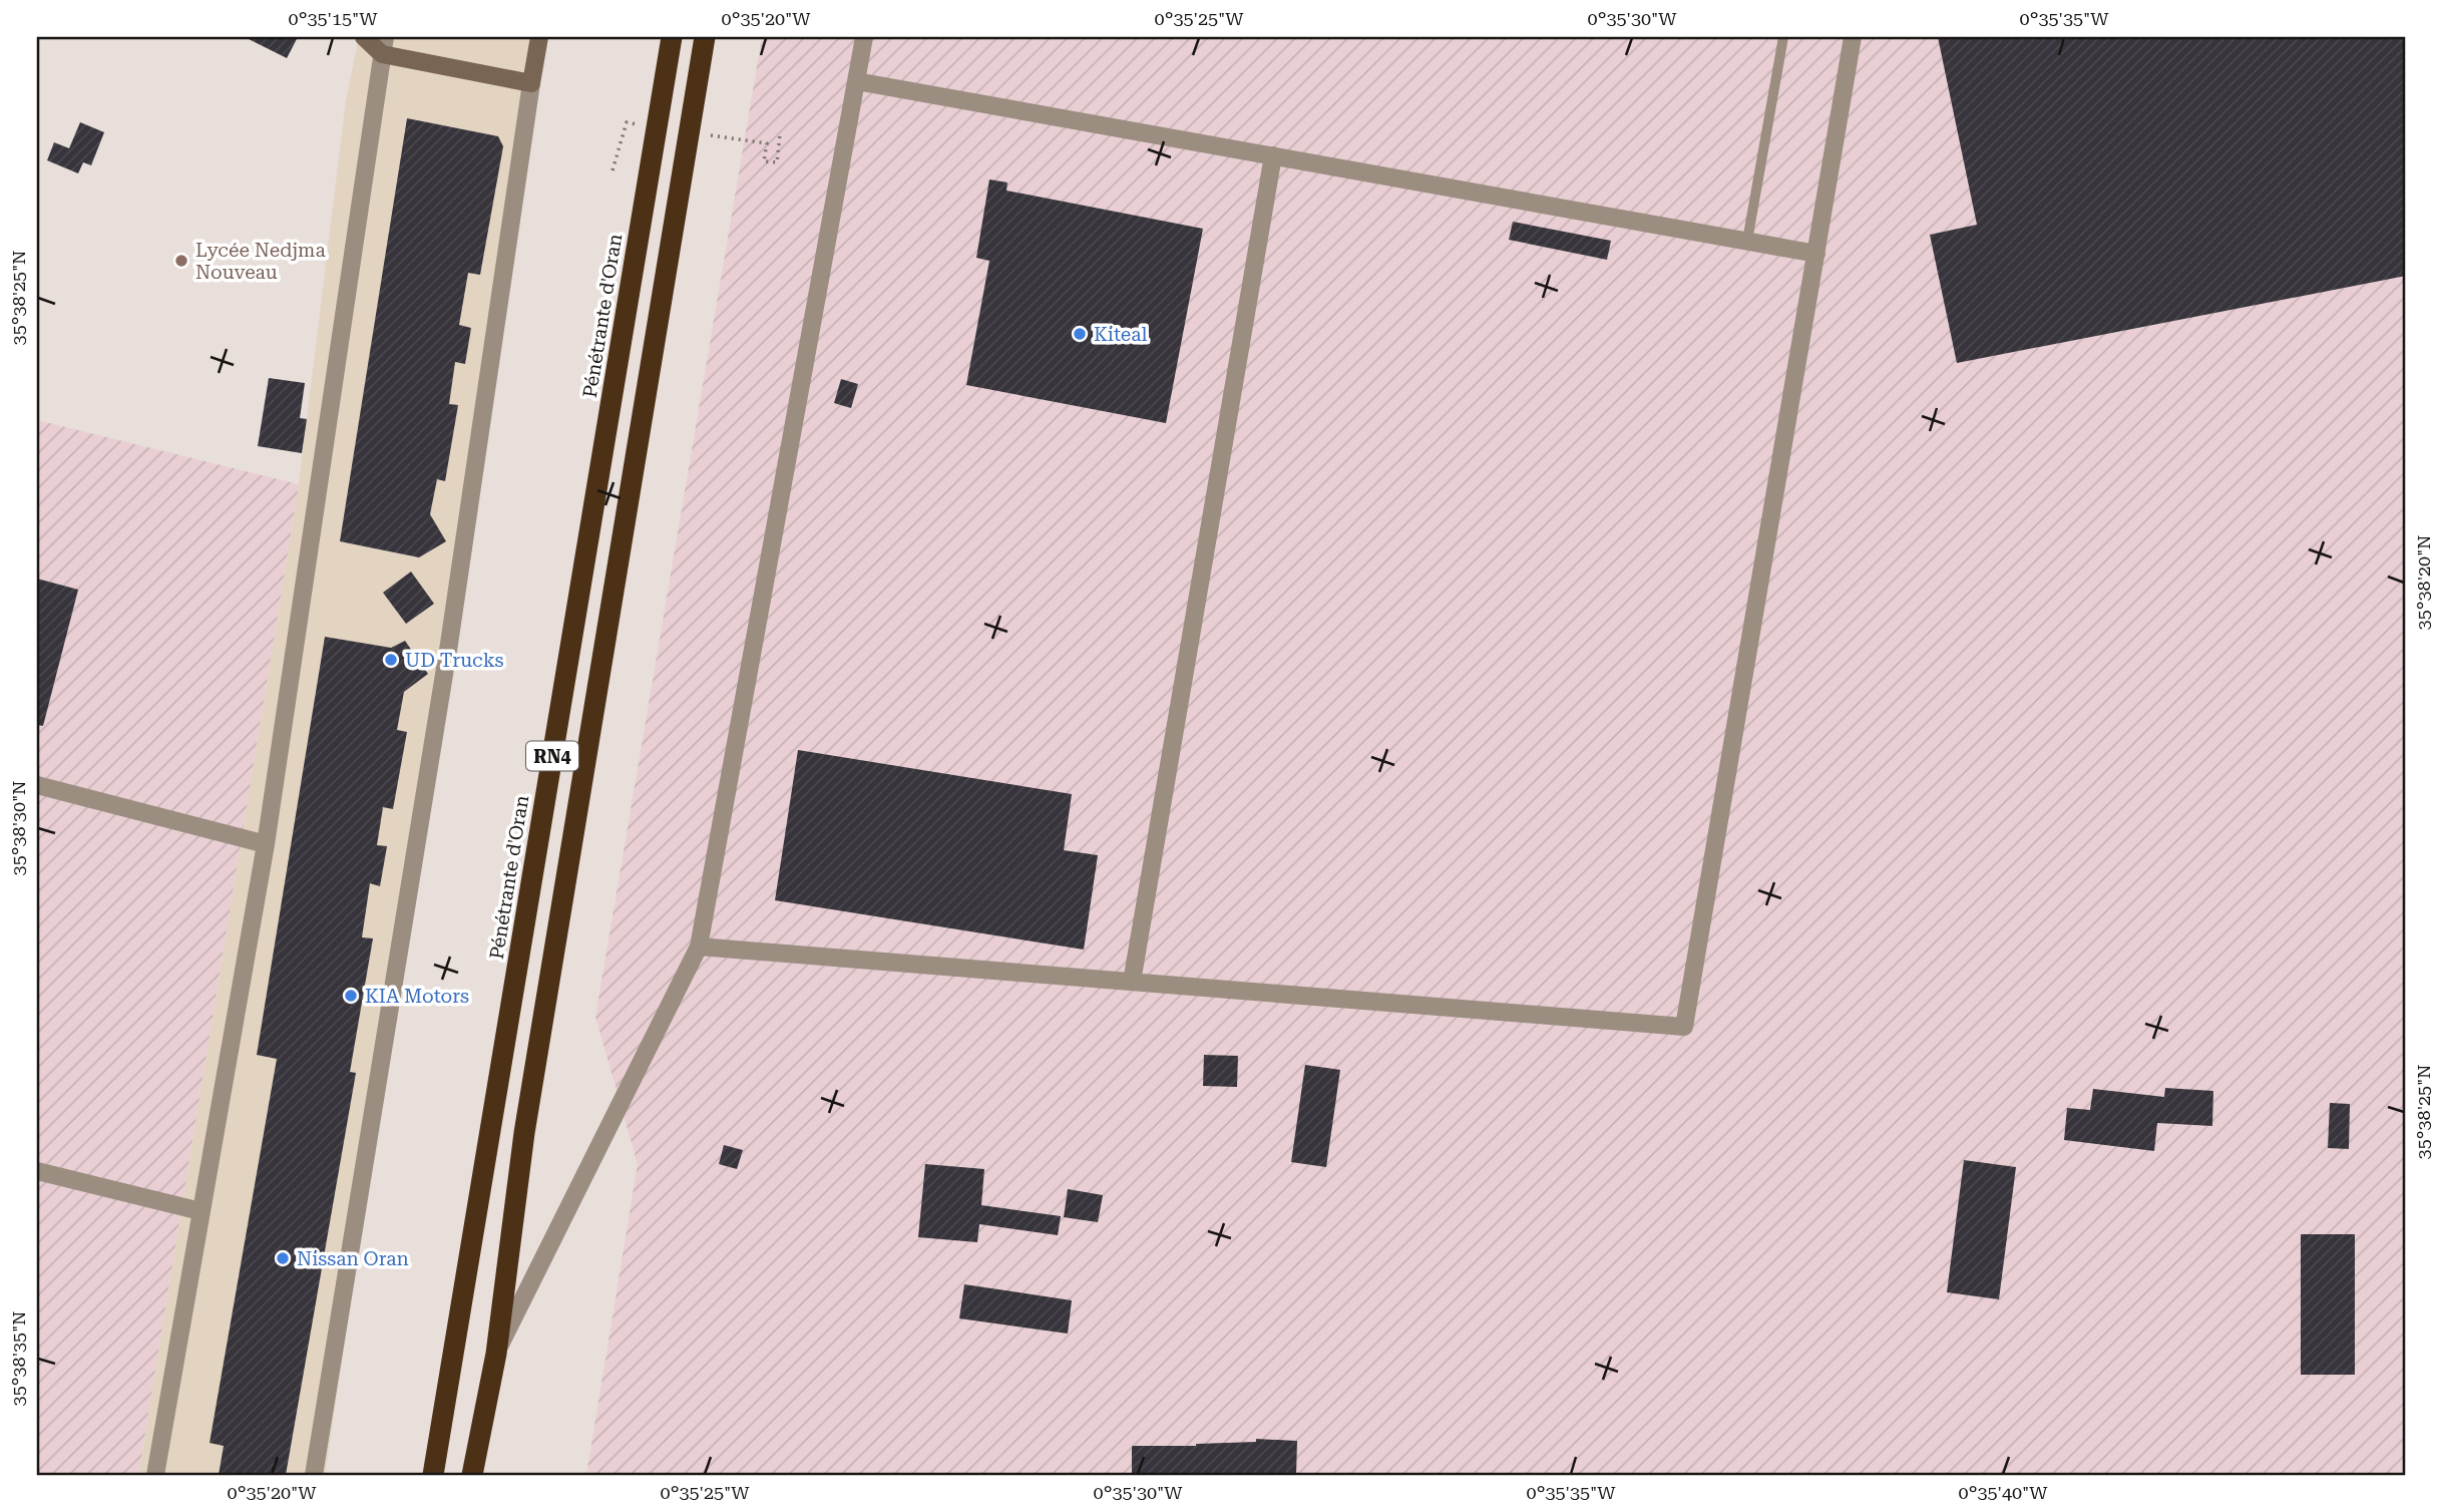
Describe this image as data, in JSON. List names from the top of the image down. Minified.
{"streets":{"highway":["Pénétrante d'Oran","RN4"]},"places":["Lycée Nedjma Nouveau","Kiteal","UD Trucks","KIA Motors","Nissan Oran"],"coordinates":["0°35'15\"W","0°35'20\"W","0°35'25\"W","0°35'30\"W","0°35'35\"W","35°38'25\"N","35°38'20\"N","35°38'30\"N","35°38'35\"N","0°35'40\"W"]}
